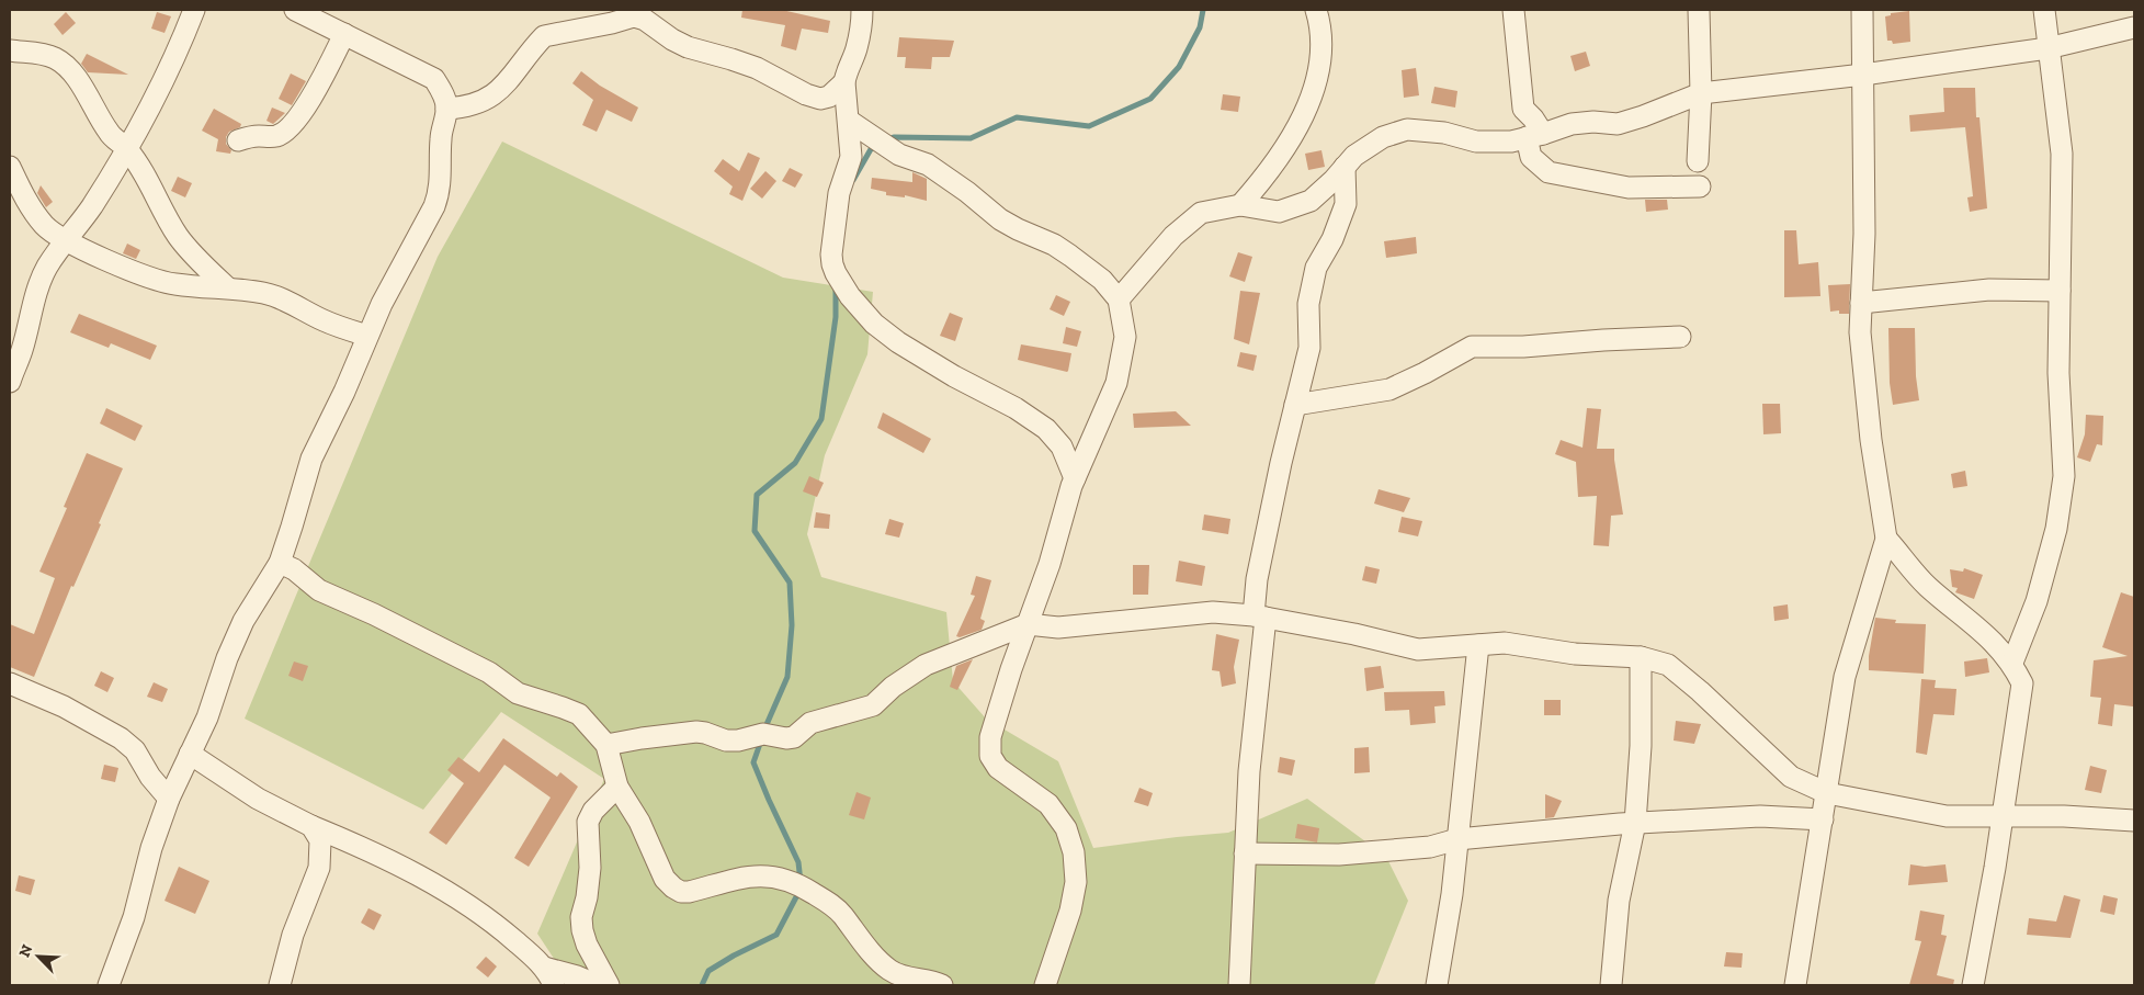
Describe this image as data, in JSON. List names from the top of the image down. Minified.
{"north":"top left"}
